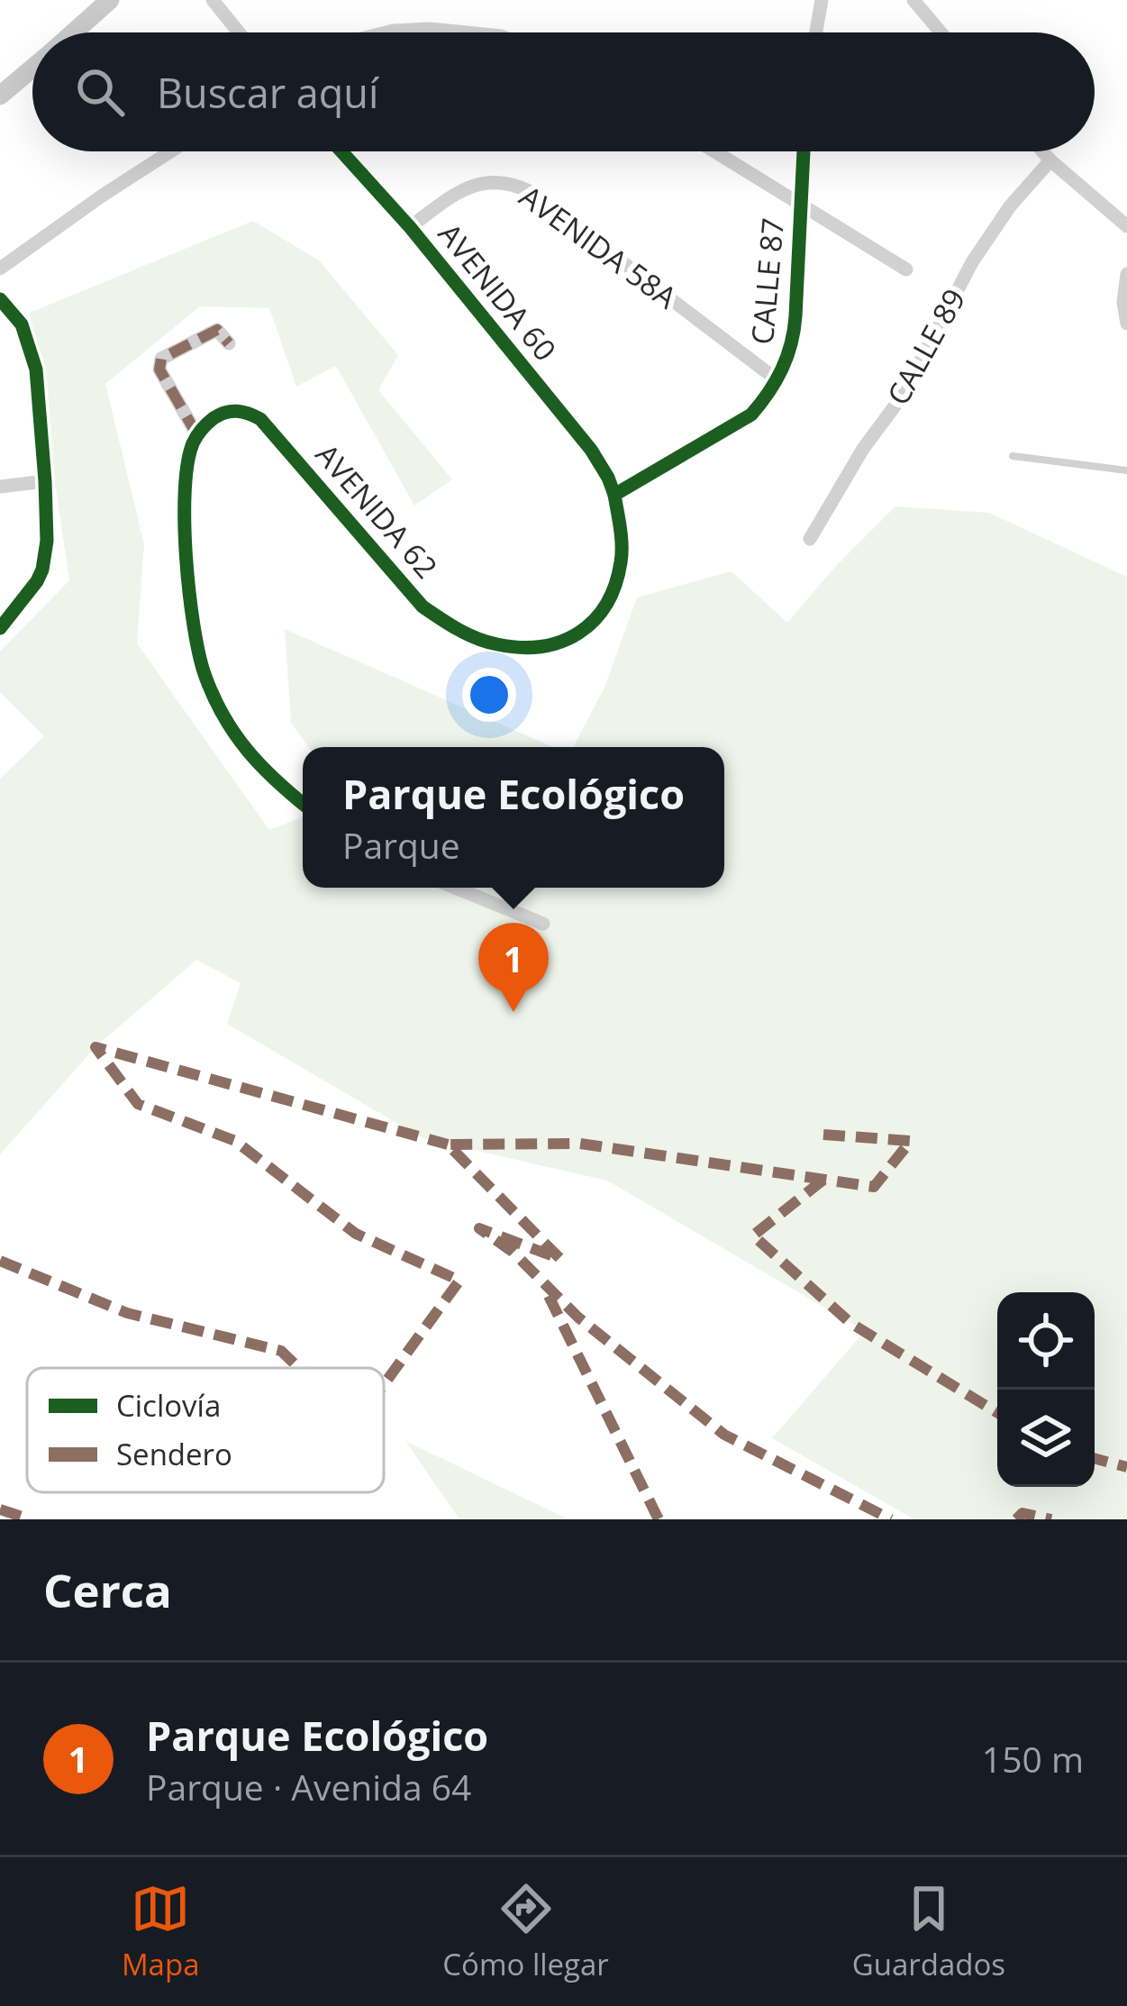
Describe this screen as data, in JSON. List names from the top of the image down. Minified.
{"streets":{"street":["AVENIDA 58A","CALLE 87","AVENIDA 60","CALLE 89","AVENIDA 62"]},"crossings":[["AVENIDA 58A","CALLE 87"],["AVENIDA 58A","AVENIDA 60"],["CALLE 87","AVENIDA 60"],["CALLE 87","AVENIDA 62"],["AVENIDA 60","AVENIDA 62"]],"legend":["Ciclovía","Sendero"],"page":{"search":"Buscar aquí","popup":["Parque Ecológico","Parque"],"pins":"1","heading":"Cerca","list":[{"mark":"1","name":"Parque Ecológico","note":"Parque · Avenida 64","value":"150 m"}],"nav":["Mapa","Cómo llegar","Guardados"]}}
